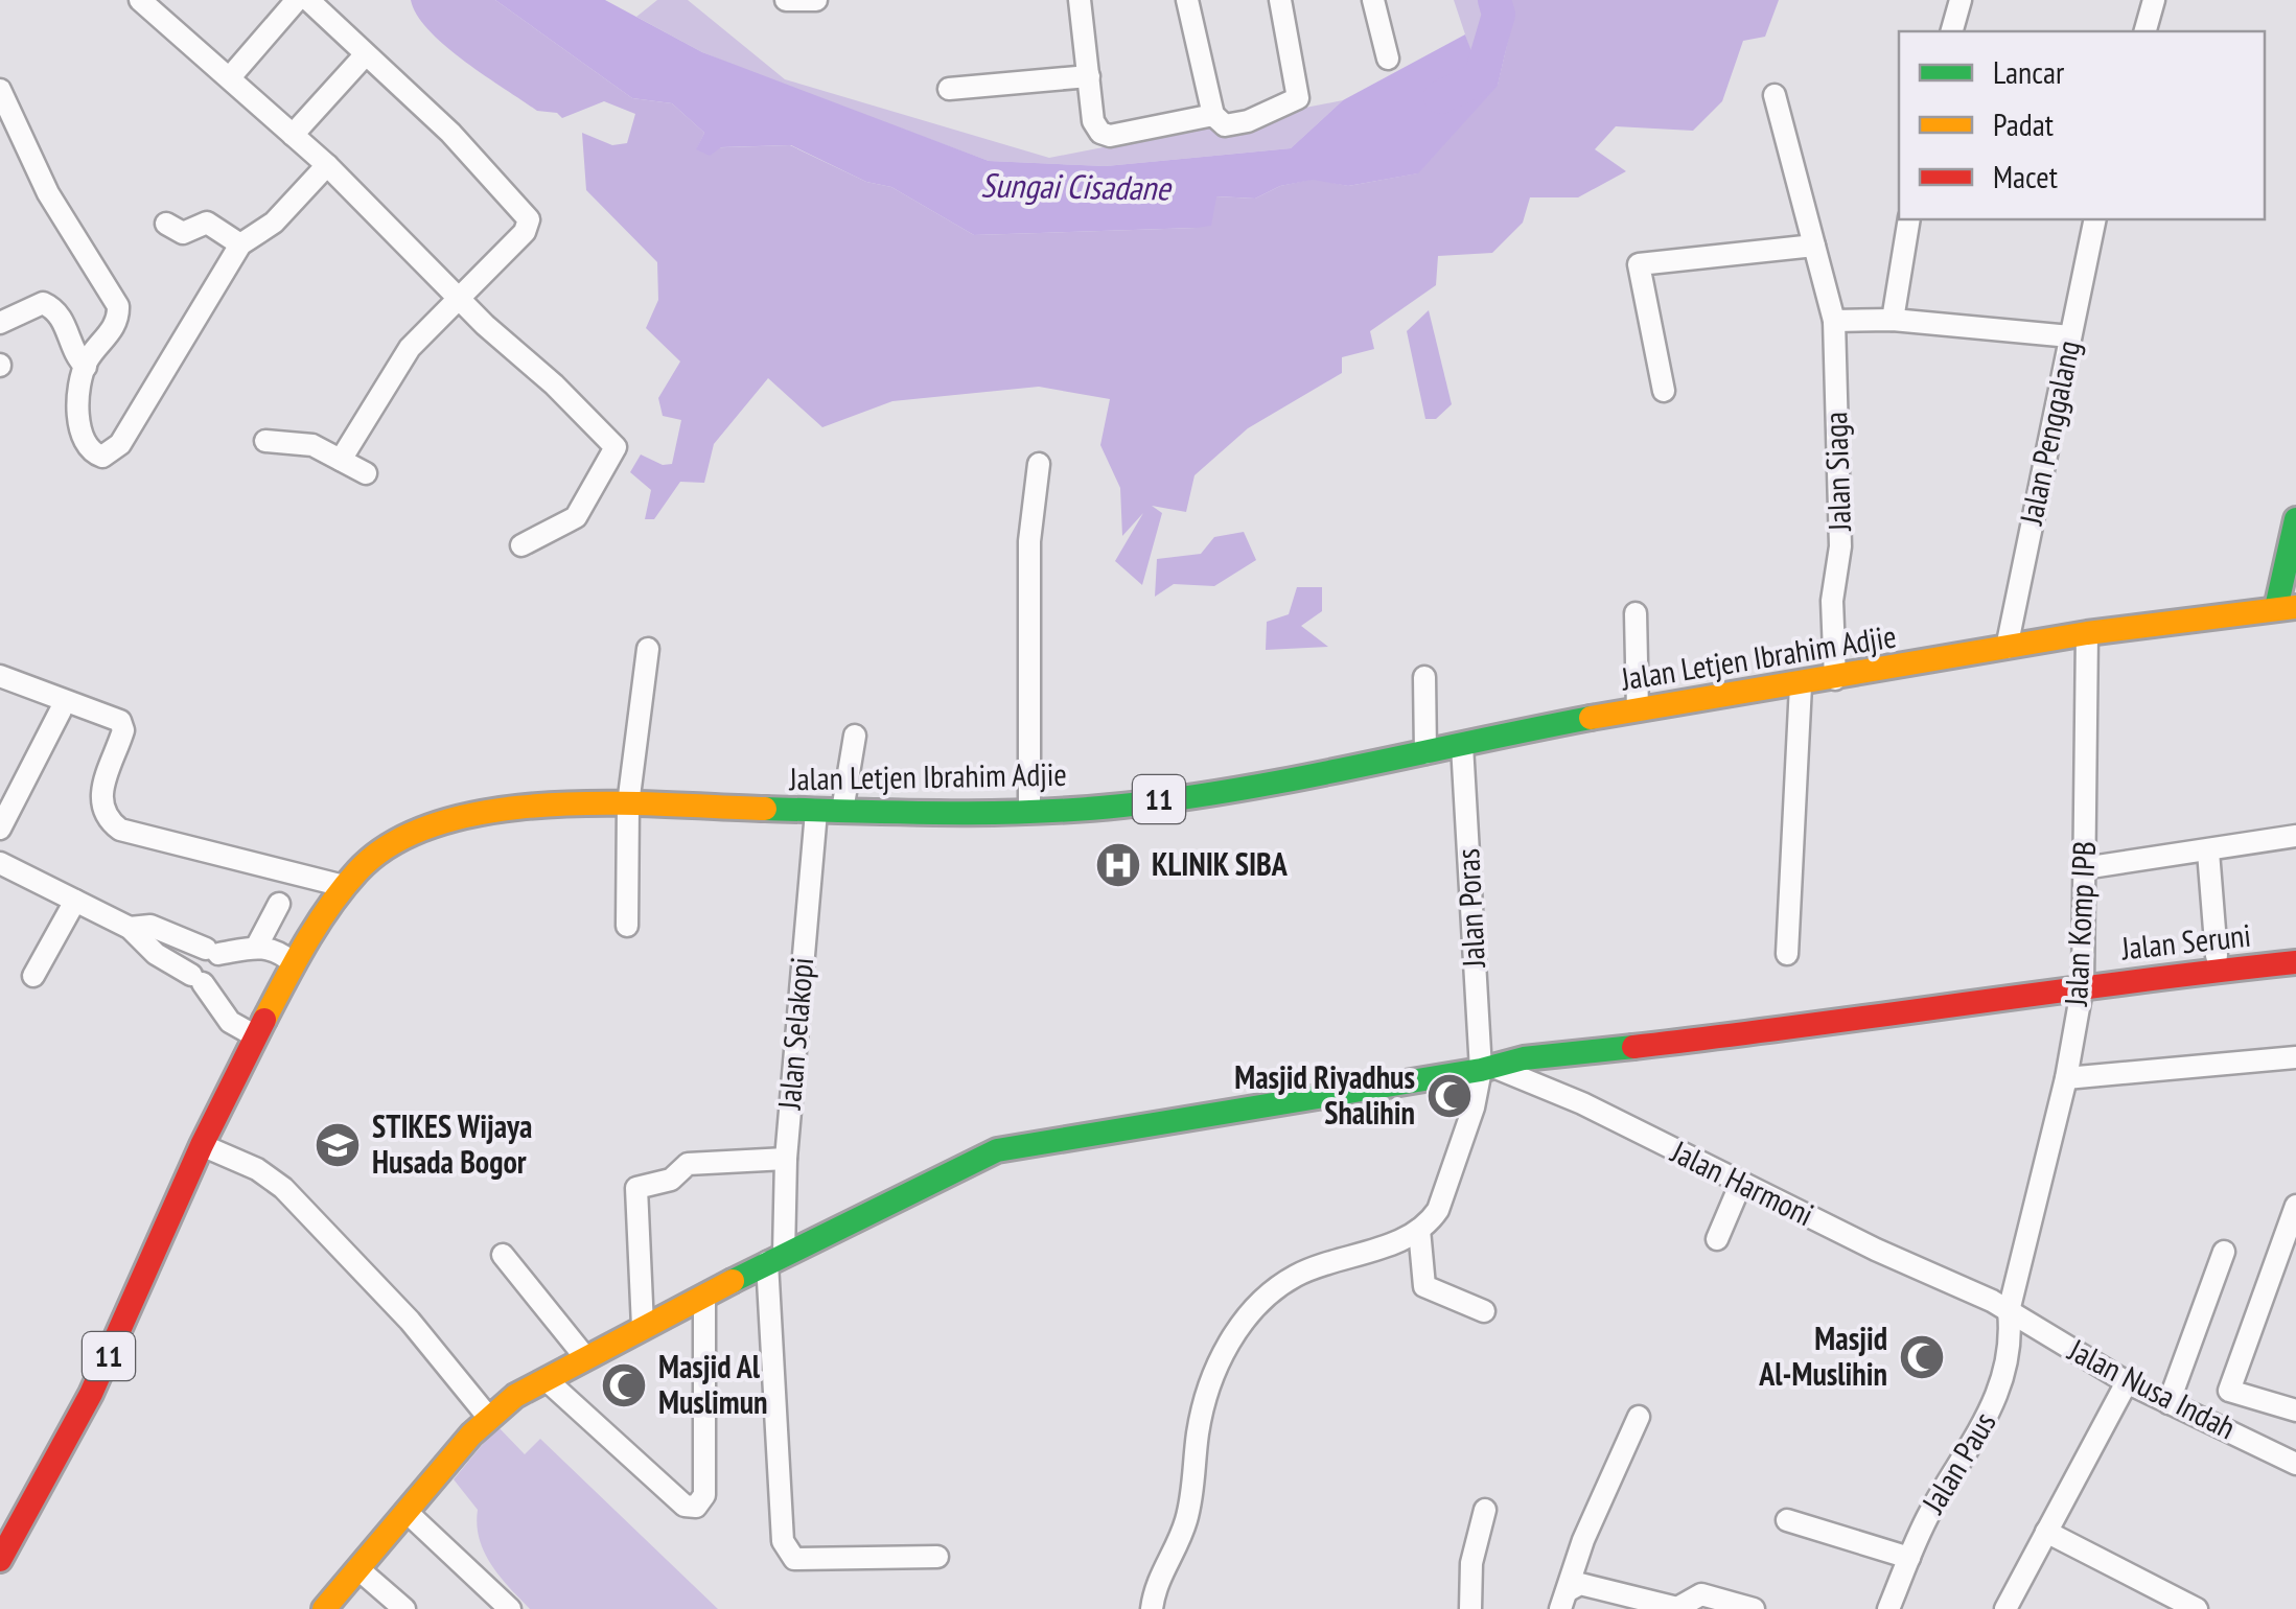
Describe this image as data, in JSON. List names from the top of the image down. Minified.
{"streets":{"main road":["Jalan Letjen Ibrahim Adjie","11","Jalan Seruni"],"street":["Jalan Penggalang","Jalan Siaga","Jalan Poras","Jalan Komp IPB","Jalan Selakopi","Jalan Harmoni","Jalan Nusa Indah","Jalan Paus"]},"crossings":[["Jalan Penggalang","Jalan Letjen Ibrahim Adjie"],["Jalan Siaga","Jalan Letjen Ibrahim Adjie"],["Jalan Letjen Ibrahim Adjie","Jalan Poras"],["Jalan Letjen Ibrahim Adjie","Jalan Komp IPB"],["Jalan Letjen Ibrahim Adjie","Jalan Selakopi"],["Jalan Poras","Jalan Seruni"],["Jalan Poras","Jalan Harmoni"],["Jalan Komp IPB","Jalan Seruni"],["Jalan Komp IPB","Jalan Harmoni"],["Jalan Komp IPB","Jalan Nusa Indah"],["Jalan Komp IPB","Jalan Paus"],["Jalan Seruni","Jalan Selakopi"],["Jalan Seruni","Jalan Harmoni"],["Jalan Harmoni","Jalan Nusa Indah"],["Jalan Harmoni","Jalan Paus"],["Jalan Nusa Indah","Jalan Paus"]],"water":["Sungai Cisadane"],"places":{"hospital":["KLINIK SIBA"],"mosque":["Masjid Riyadhus Shalihin","Masjid Al-Muslihin","Masjid Al Muslimun"],"school or university":["STIKES Wijaya Husada Bogor"]},"legend":["Lancar","Padat","Macet"]}
